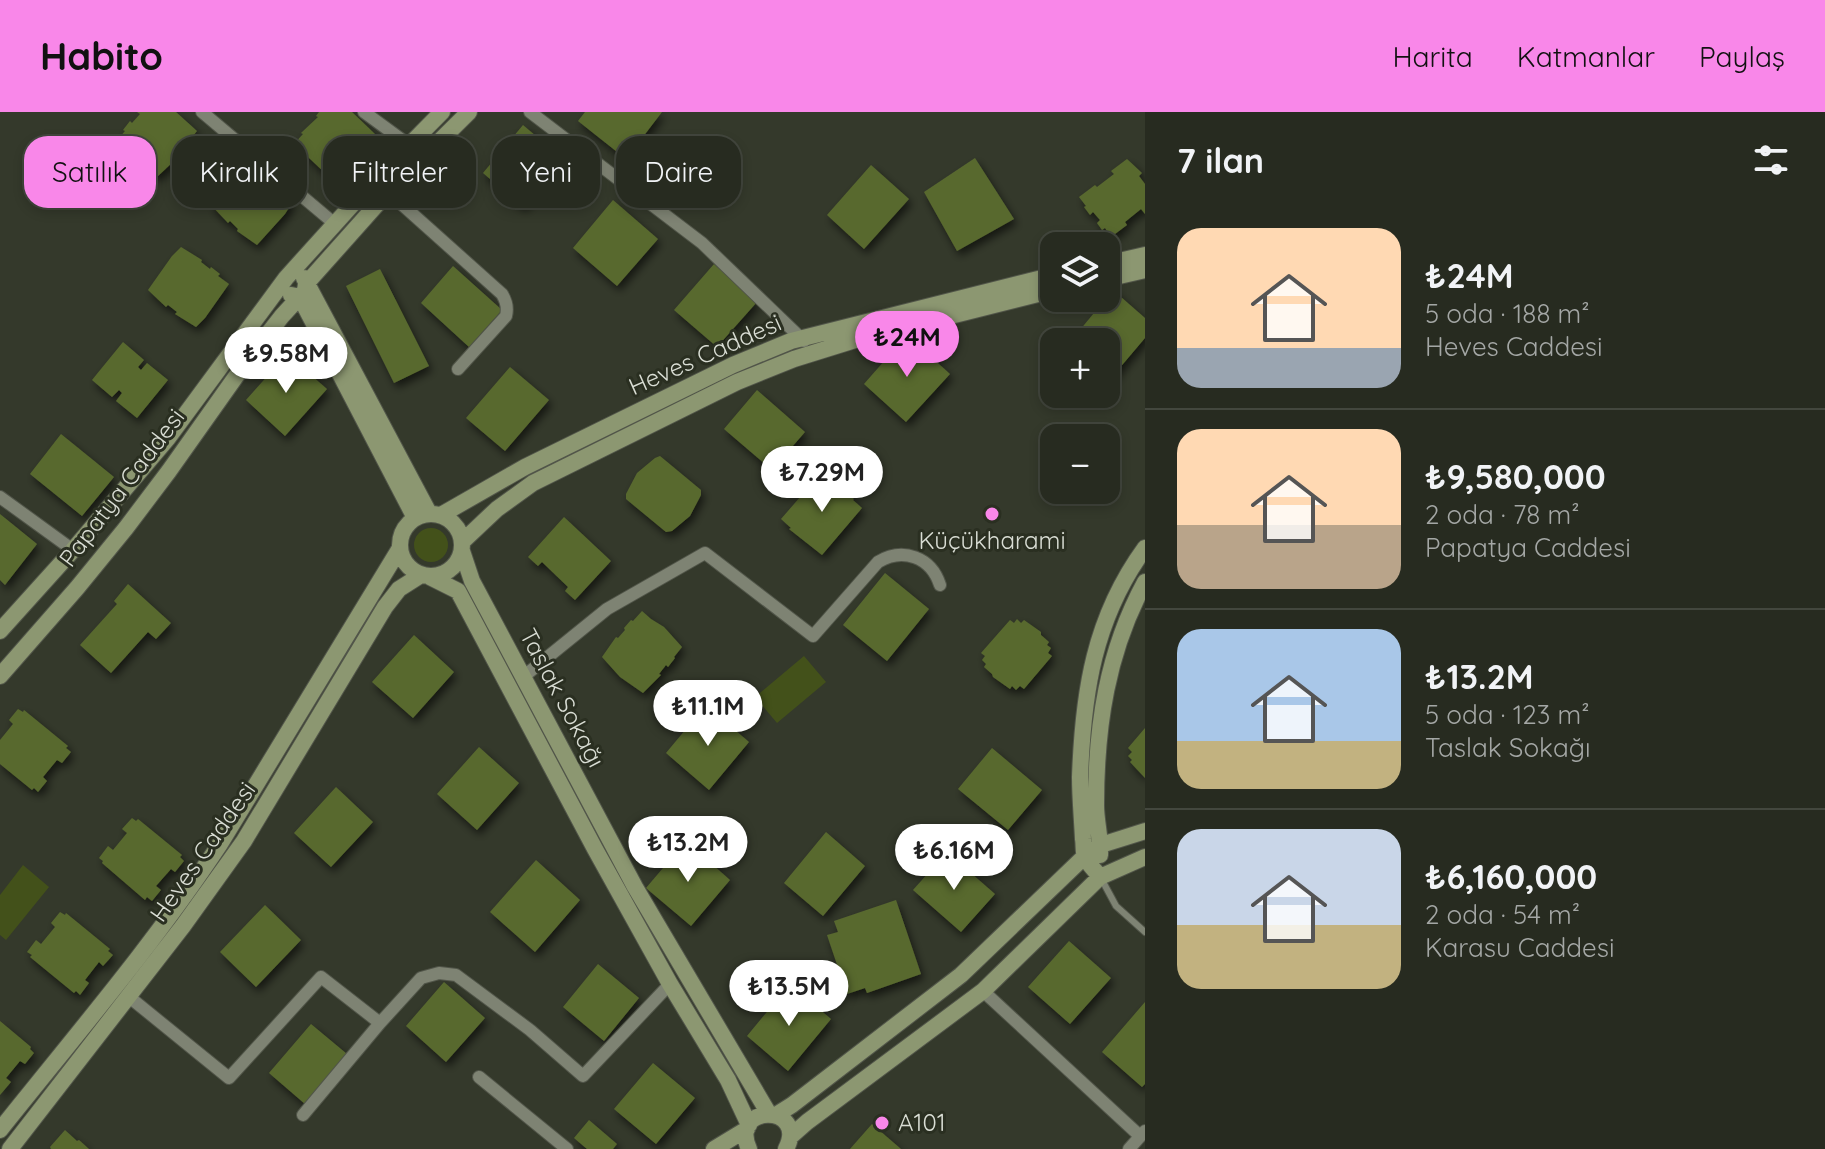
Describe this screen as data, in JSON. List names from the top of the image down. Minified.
{"streets":{"street":["Heves Caddesi","Papatya Caddesi","Taslak Sokağı"]},"crossings":[["Heves Caddesi","Taslak Sokağı"]],"places":["Küçükharami","A101"],"page":{"header":"Habito","nav":["Harita","Katmanlar","Paylaş"],"heading":"7 ilan","chip":["Satılık","Kiralık","Filtreler","Yeni","Daire"],"list":[{"name":"₺24M","note":"5 oda · 188 m² · Heves Caddesi"},{"name":"₺9,580,000","note":"2 oda · 78 m² · Papatya Caddesi"},{"name":"₺13.2M","note":"5 oda · 123 m² · Taslak Sokağı"},{"name":"₺6,160,000","note":"2 oda · 54 m² · Karasu Caddesi"}],"map_buttons":["+","−"],"price":["₺24M","₺9.58M","₺7.29M","₺11.1M","₺13.2M","₺6.16M","₺13.5M"]}}
